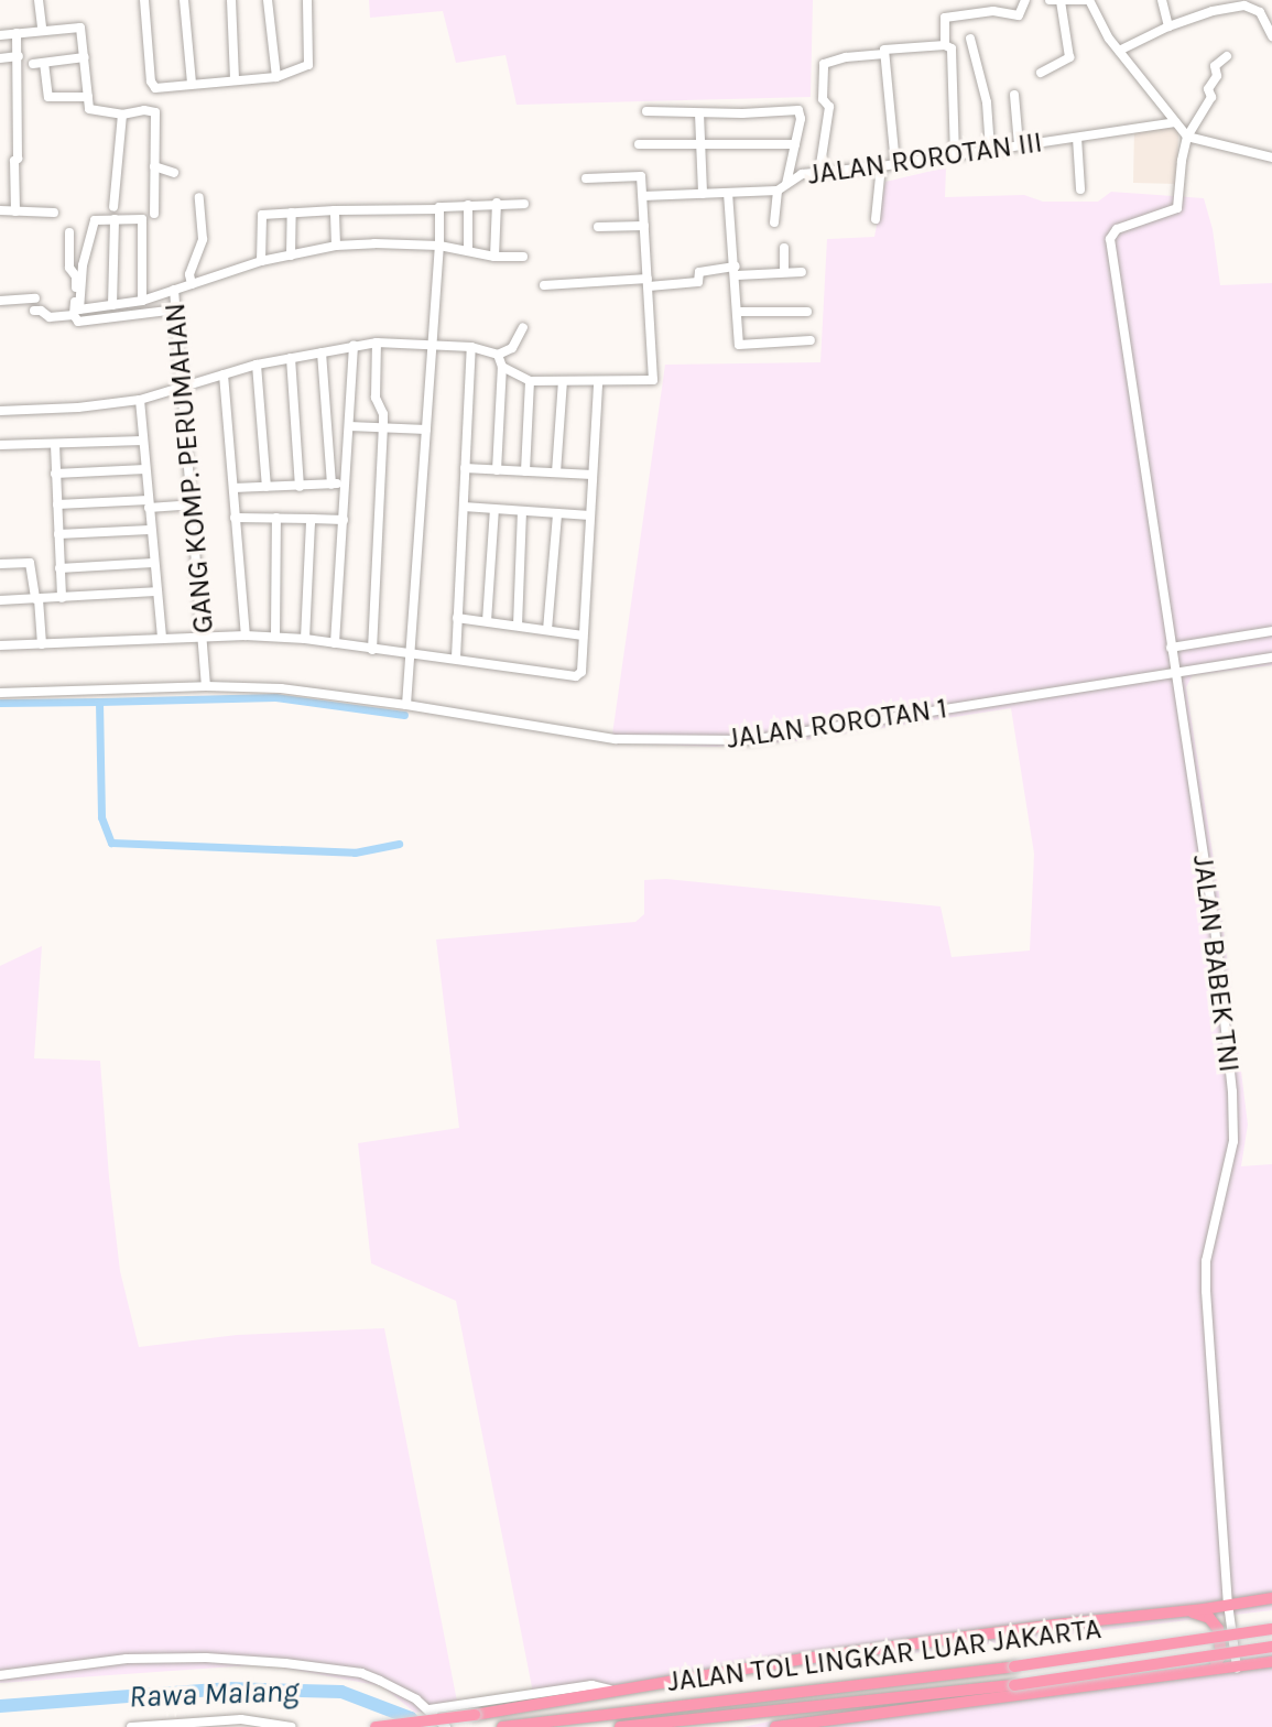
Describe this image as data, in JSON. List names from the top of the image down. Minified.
{"streets":{"highway":["JALAN TOL LINGKAR LUAR JAKARTA"],"street":["JALAN ROROTAN III","GANG KOMP. PERUMAHAN","JALAN ROROTAN 1","JALAN BABEK TNI"]},"crossings":[["GANG KOMP. PERUMAHAN","JALAN ROROTAN 1"],["JALAN ROROTAN 1","JALAN BABEK TNI"]],"water":["Rawa Malang"]}
